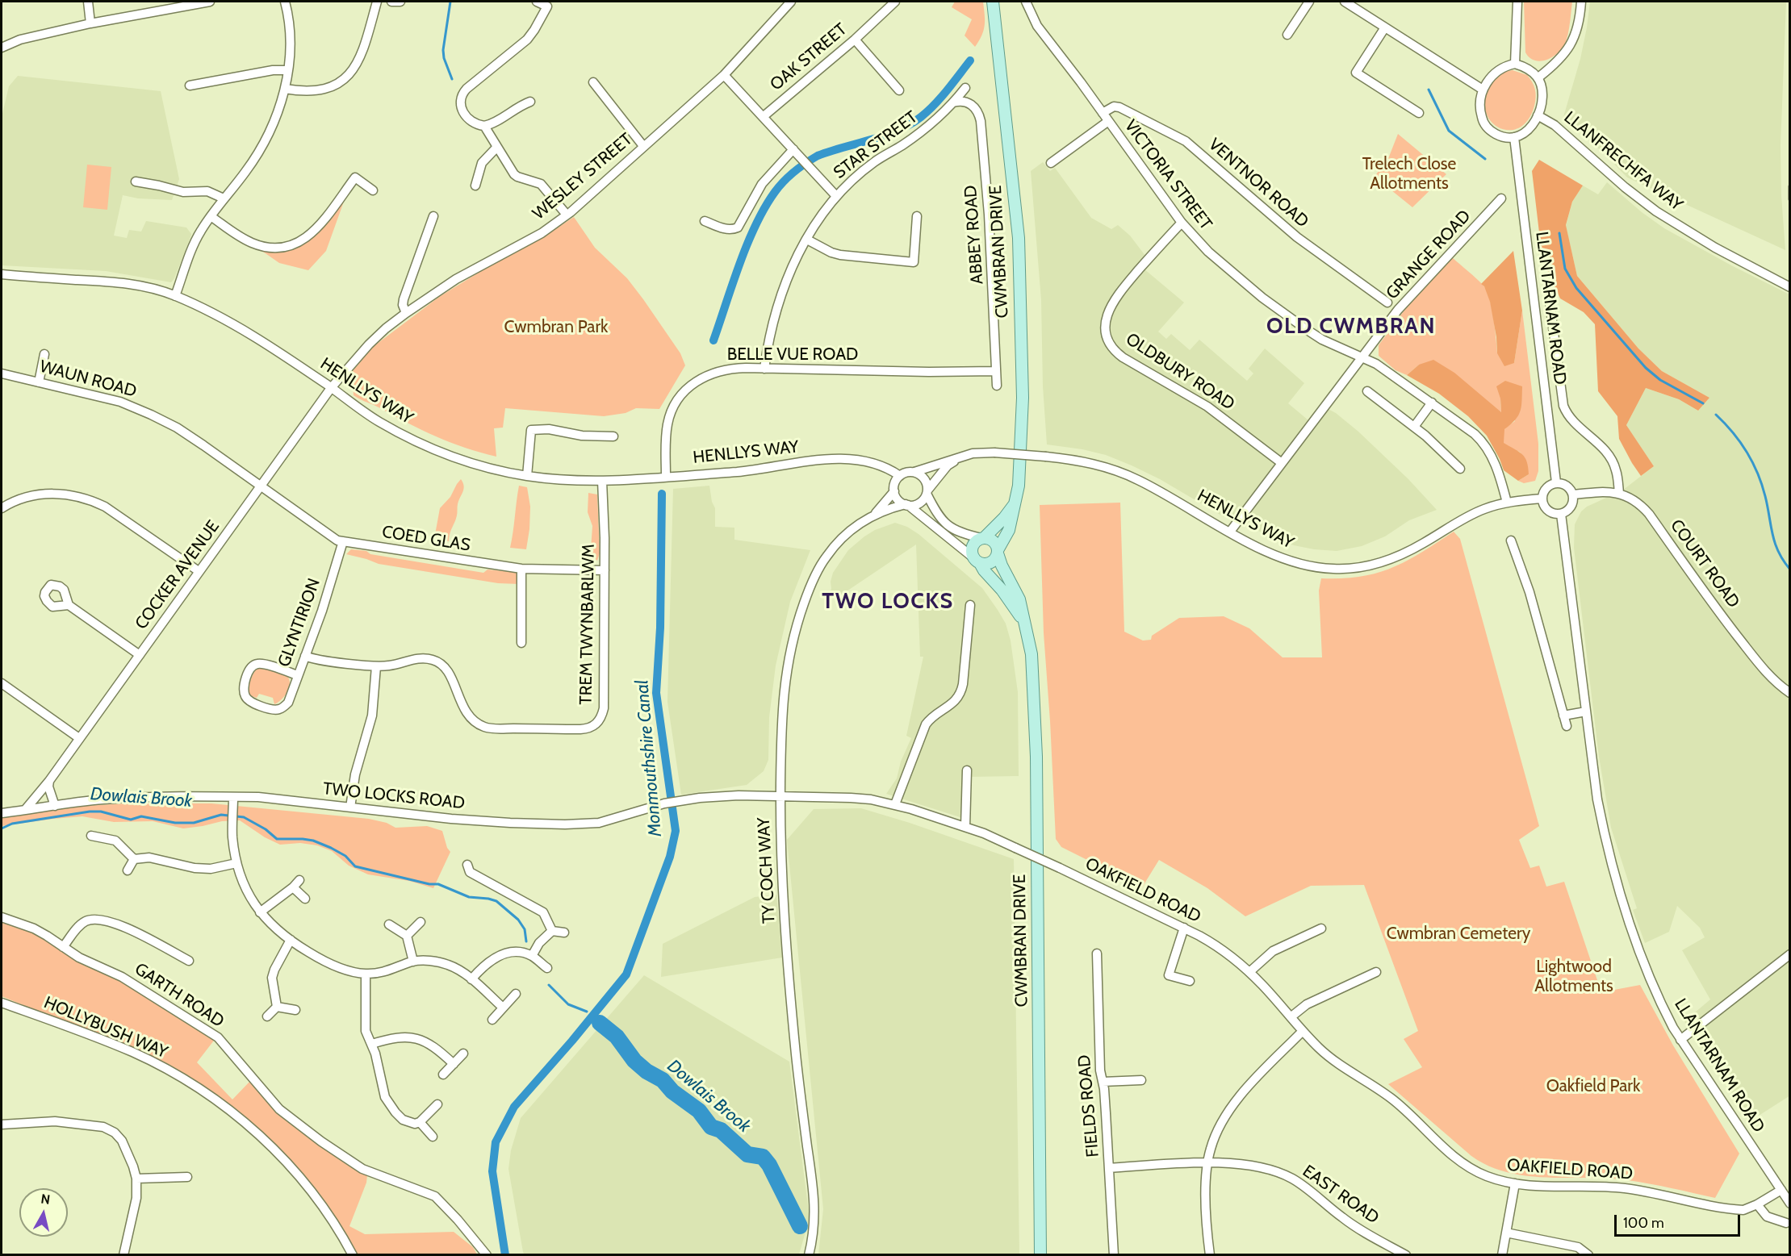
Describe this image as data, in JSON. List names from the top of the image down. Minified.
{"streets":{"main road":["CWMBRAN DRIVE"],"street":["OAK STREET","STAR STREET","LLANFRECHFA WAY","VICTORIA STREET","WESLEY STREET","VENTNOR ROAD","ABBEY ROAD","GRANGE ROAD","LLANTARNAM ROAD","BELLE VUE ROAD","OLDBURY ROAD","WAUN ROAD","HENLLYS WAY","COED GLAS","COURT ROAD","COCKER AVENUE","GLYNTIRION","TREM TWYNBARLWM","TWO LOCKS ROAD","TY COCH WAY","OAKFIELD ROAD","GARTH ROAD","HOLLYBUSH WAY","FIELDS ROAD","EAST ROAD"]},"crossings":[["STAR STREET","ABBEY ROAD"],["STAR STREET","BELLE VUE ROAD"],["LLANFRECHFA WAY","LLANTARNAM ROAD"],["VICTORIA STREET","VENTNOR ROAD"],["VICTORIA STREET","GRANGE ROAD"],["VICTORIA STREET","OLDBURY ROAD"],["VICTORIA STREET","HENLLYS WAY"],["WESLEY STREET","HENLLYS WAY"],["WESLEY STREET","COCKER AVENUE"],["ABBEY ROAD","BELLE VUE ROAD"],["LLANTARNAM ROAD","HENLLYS WAY"],["LLANTARNAM ROAD","COURT ROAD"],["LLANTARNAM ROAD","OAKFIELD ROAD"],["BELLE VUE ROAD","HENLLYS WAY"],["WAUN ROAD","COED GLAS"],["WAUN ROAD","COCKER AVENUE"],["HENLLYS WAY","COURT ROAD"],["HENLLYS WAY","COCKER AVENUE"],["HENLLYS WAY","TREM TWYNBARLWM"],["HENLLYS WAY","TY COCH WAY"],["COED GLAS","COCKER AVENUE"],["COED GLAS","GLYNTIRION"],["COED GLAS","TREM TWYNBARLWM"],["COCKER AVENUE","TWO LOCKS ROAD"],["GLYNTIRION","TREM TWYNBARLWM"],["TWO LOCKS ROAD","TY COCH WAY"],["TWO LOCKS ROAD","OAKFIELD ROAD"],["FIELDS ROAD","EAST ROAD"]],"districts":["OLD CWMBRAN","TWO LOCKS"],"water":["Monmouthshire Canal","Dowlais Brook"],"parks":["Trelech Close Allotments","Cwmbran Park","Cwmbran Cemetery","Lightwood Allotments","Oakfield Park"],"scale_bar":"100 m","north":"top"}
